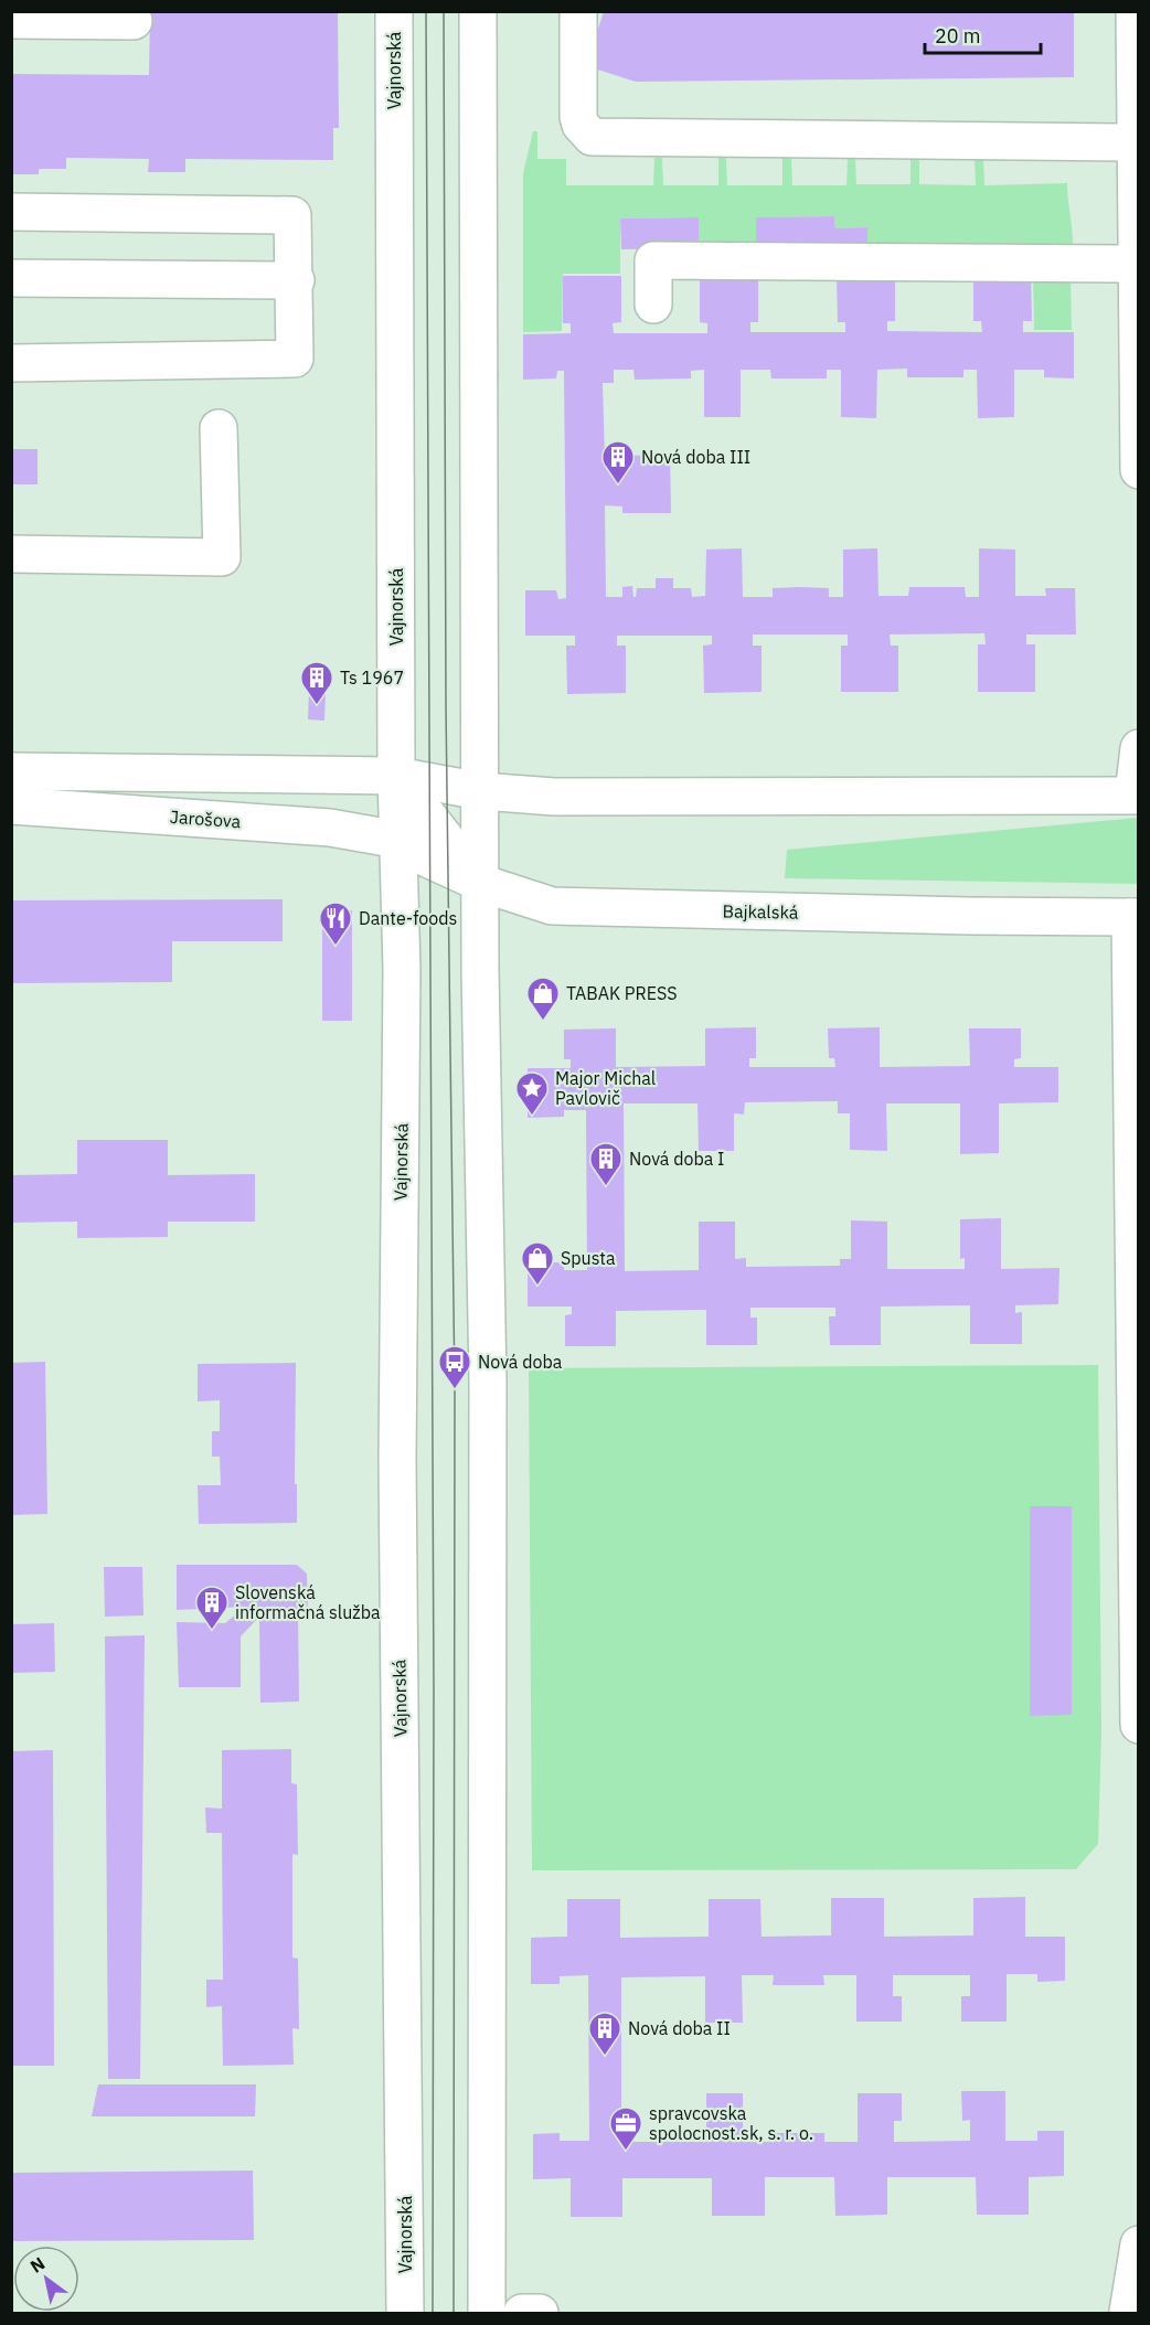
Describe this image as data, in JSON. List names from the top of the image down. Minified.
{"streets":{"main road":["Vajnorská","Jarošova","Bajkalská"]},"crossings":[["Vajnorská","Jarošova"],["Vajnorská","Bajkalská"],["Jarošova","Bajkalská"]],"places":{"building":["Nová doba III","Ts 1967","Nová doba I","Slovenská informačná služba","Nová doba II"],"restaurant":["Dante-foods"],"shop":["TABAK PRESS","Spusta"],"place":["Major Michal Pavlovič"],"bus stop":["Nová doba"],"office":["spravcovska spolocnost.sk, s. r. o."]},"scale_bar":"20 m","north":"top left"}
